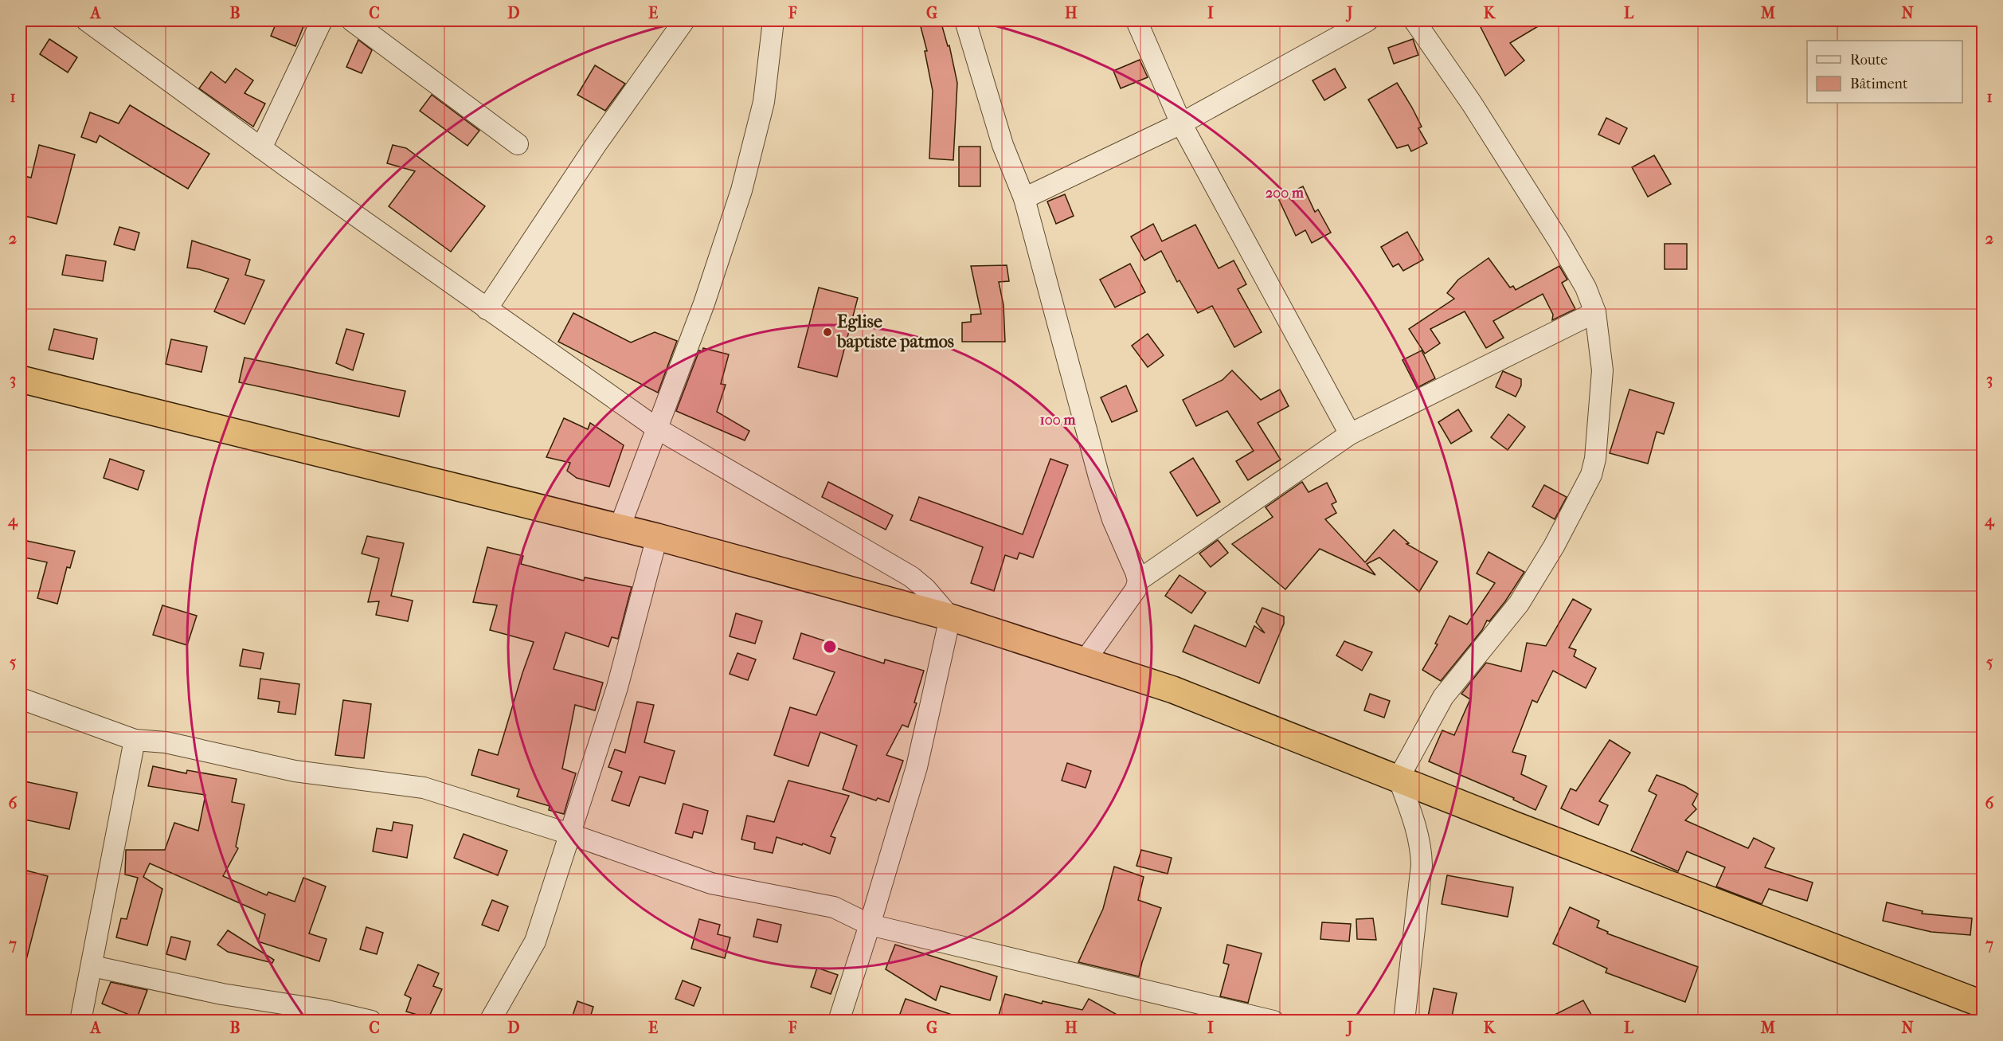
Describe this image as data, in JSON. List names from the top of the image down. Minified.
{"places":["Eglise baptiste patmos"],"legend":["Route","Bâtiment"],"grid":{"columns":["A","B","C","D","E","F","G","H","I","J","K","L","M","N"],"rows":["1","2","3","4","5","6","7"]},"rings":["200 m","100 m"]}
